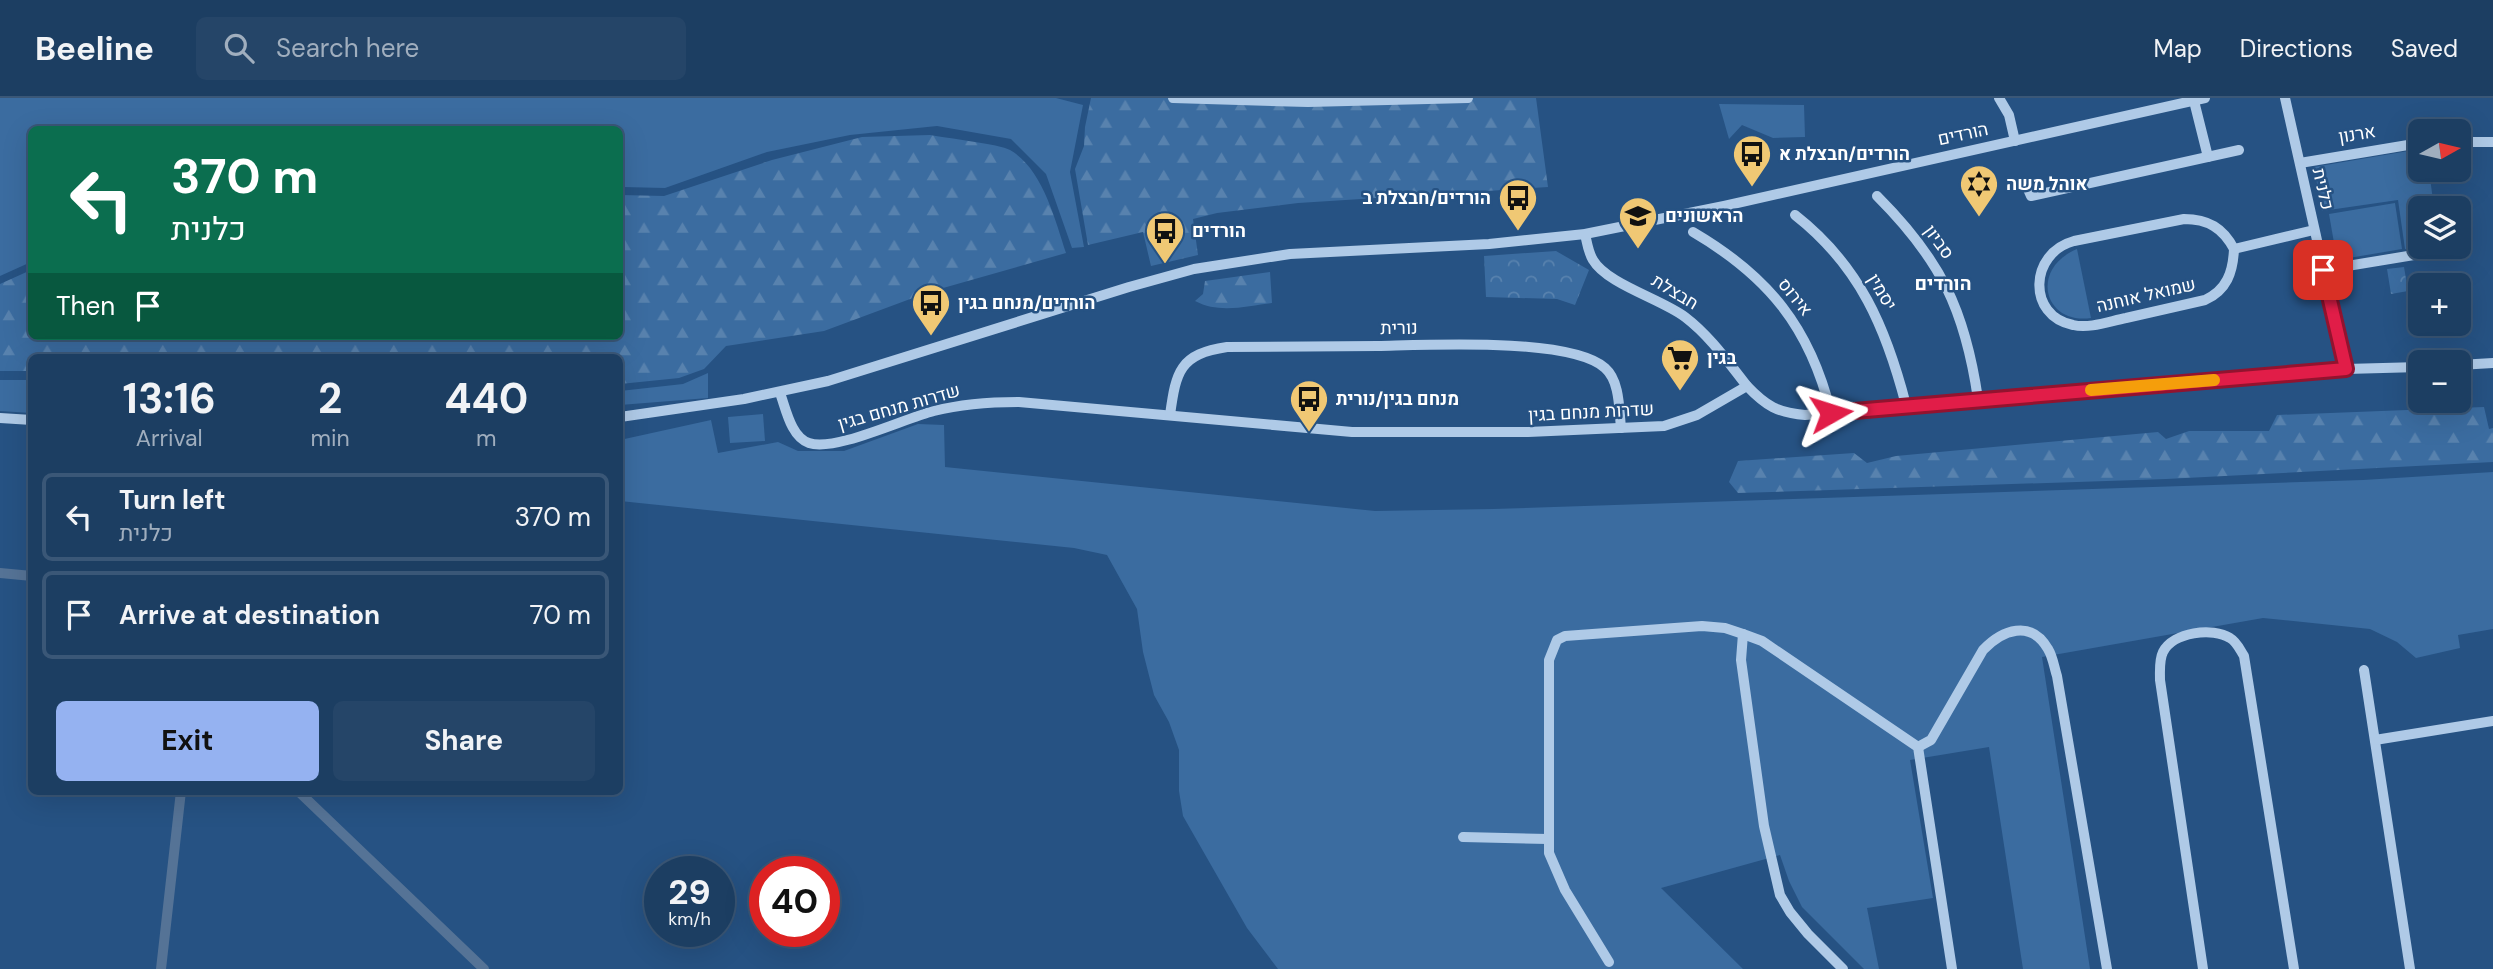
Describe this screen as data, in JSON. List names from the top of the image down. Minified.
{"streets":{"street":["הורדים","ארנון","כלנית","סביון","חבצלת","יסמין","שמואל אוחנה","אירוס","נורית","שדרות מנחם בגין"]},"crossings":[["הורדים","חבצלת"],["הורדים","שדרות מנחם בגין"],["ארנון","כלנית"],["חבצלת","שדרות מנחם בגין"],["נורית","שדרות מנחם בגין"]],"districts":["הורדים"],"places":{"bus stop":["הורדים/חבצלת א","הורדים/חבצלת ב","הורדים","הורדים/מנחם בגין","מנחם בגין/נורית"],"synagogue":["אוהל משה"],"school or university":["הראשונים"],"supermarket":["בגין"]},"north":"right","page":{"header":"Beeline","search":"Search here","nav":["Map","Directions","Saved"],"map_buttons":["+","−"],"turn":["370 m","כלנית"],"then":"Then","eta":["13:16","Arrival","2","min","440","m"],"list":[{"name":"Turn left","note":"כלנית","value":"370 m"},{"name":"Arrive at destination","value":"70 m"}],"buttons":["Exit","Share"],"speed":"29 km/h","limit":"40"}}
